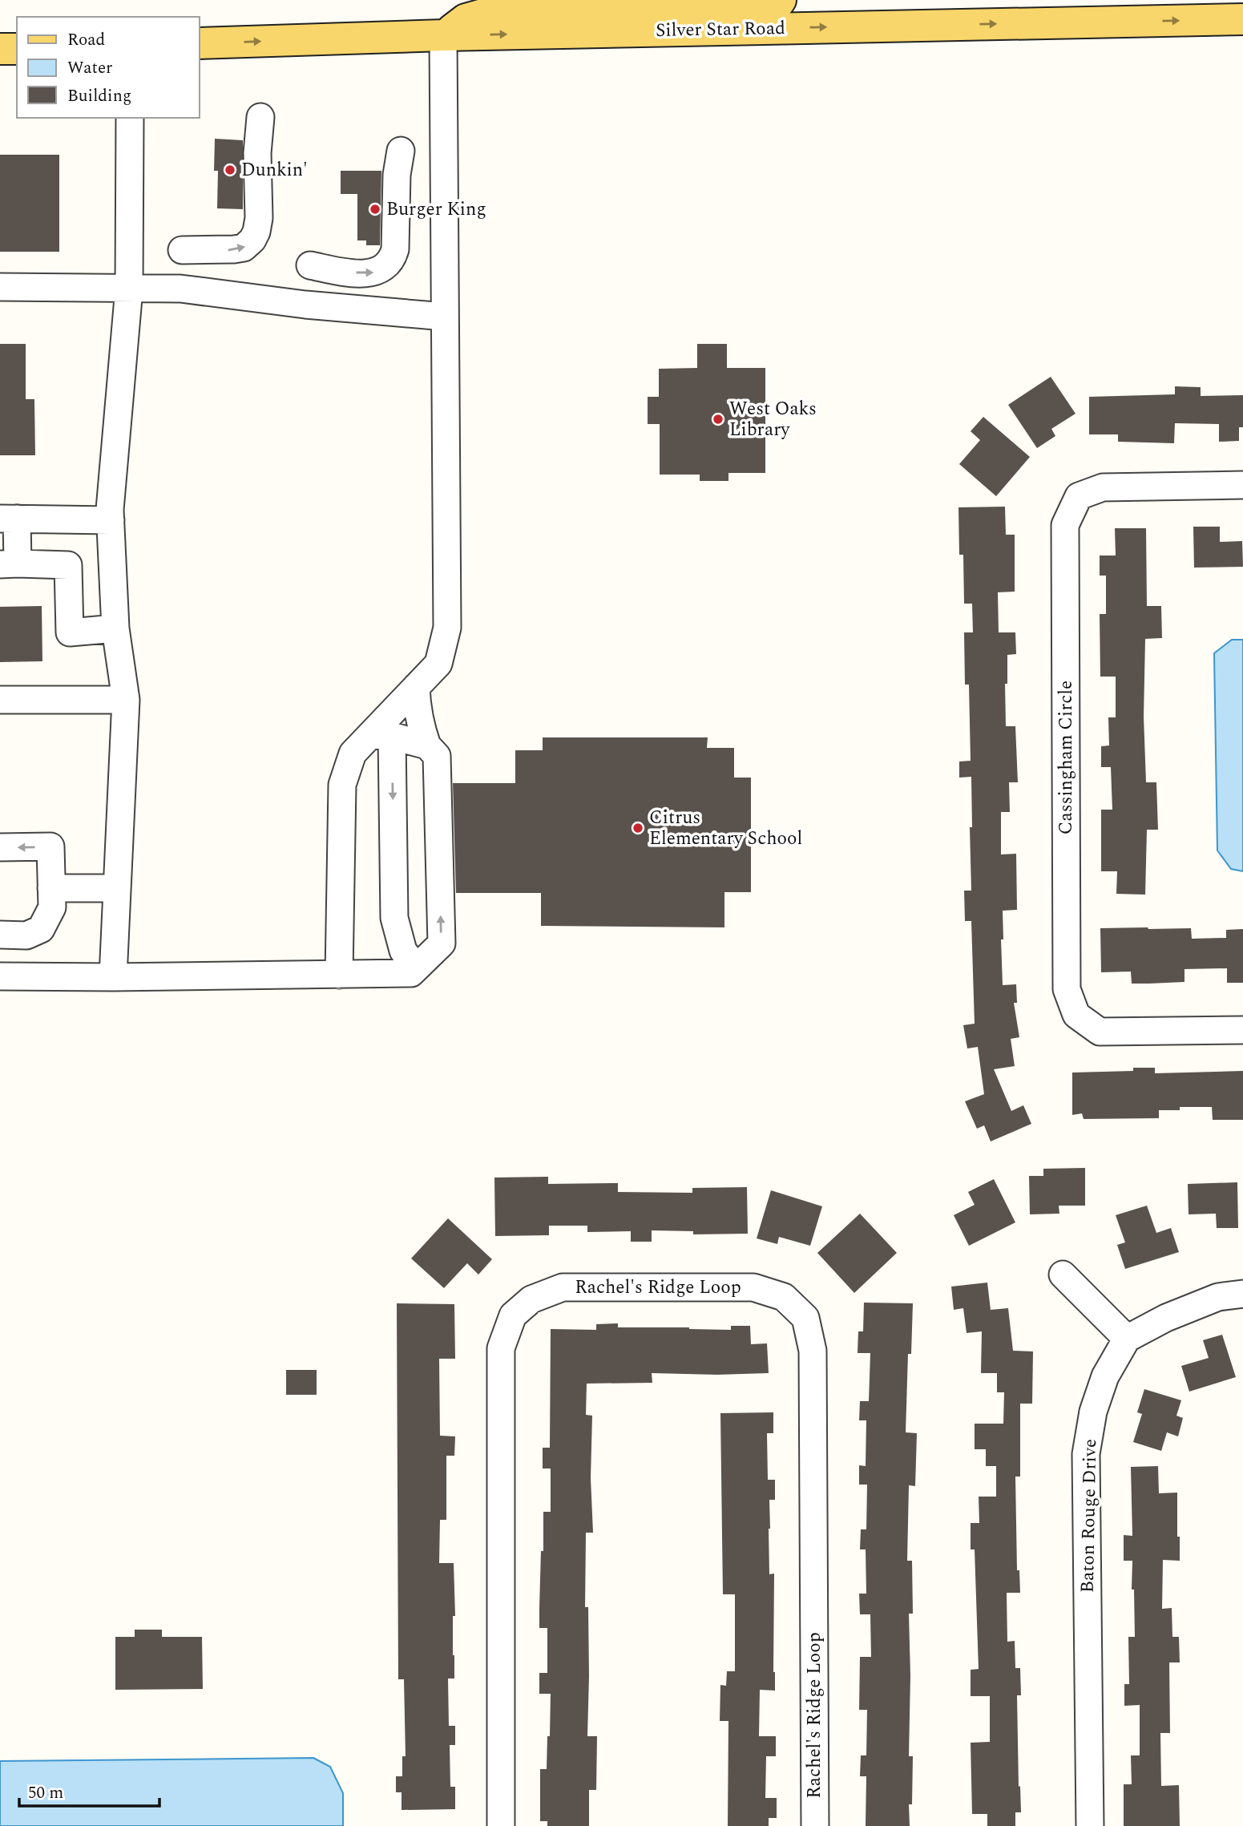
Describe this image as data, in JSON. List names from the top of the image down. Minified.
{"streets":{"main road":["Silver Star Road"],"street":["Cassingham Circle","Rachel's Ridge Loop","Baton Rouge Drive"]},"places":["Dunkin'","Burger King","West Oaks Library","Citrus Elementary School"],"legend":["Road","Water","Building"],"scale_bar":"50 m"}
